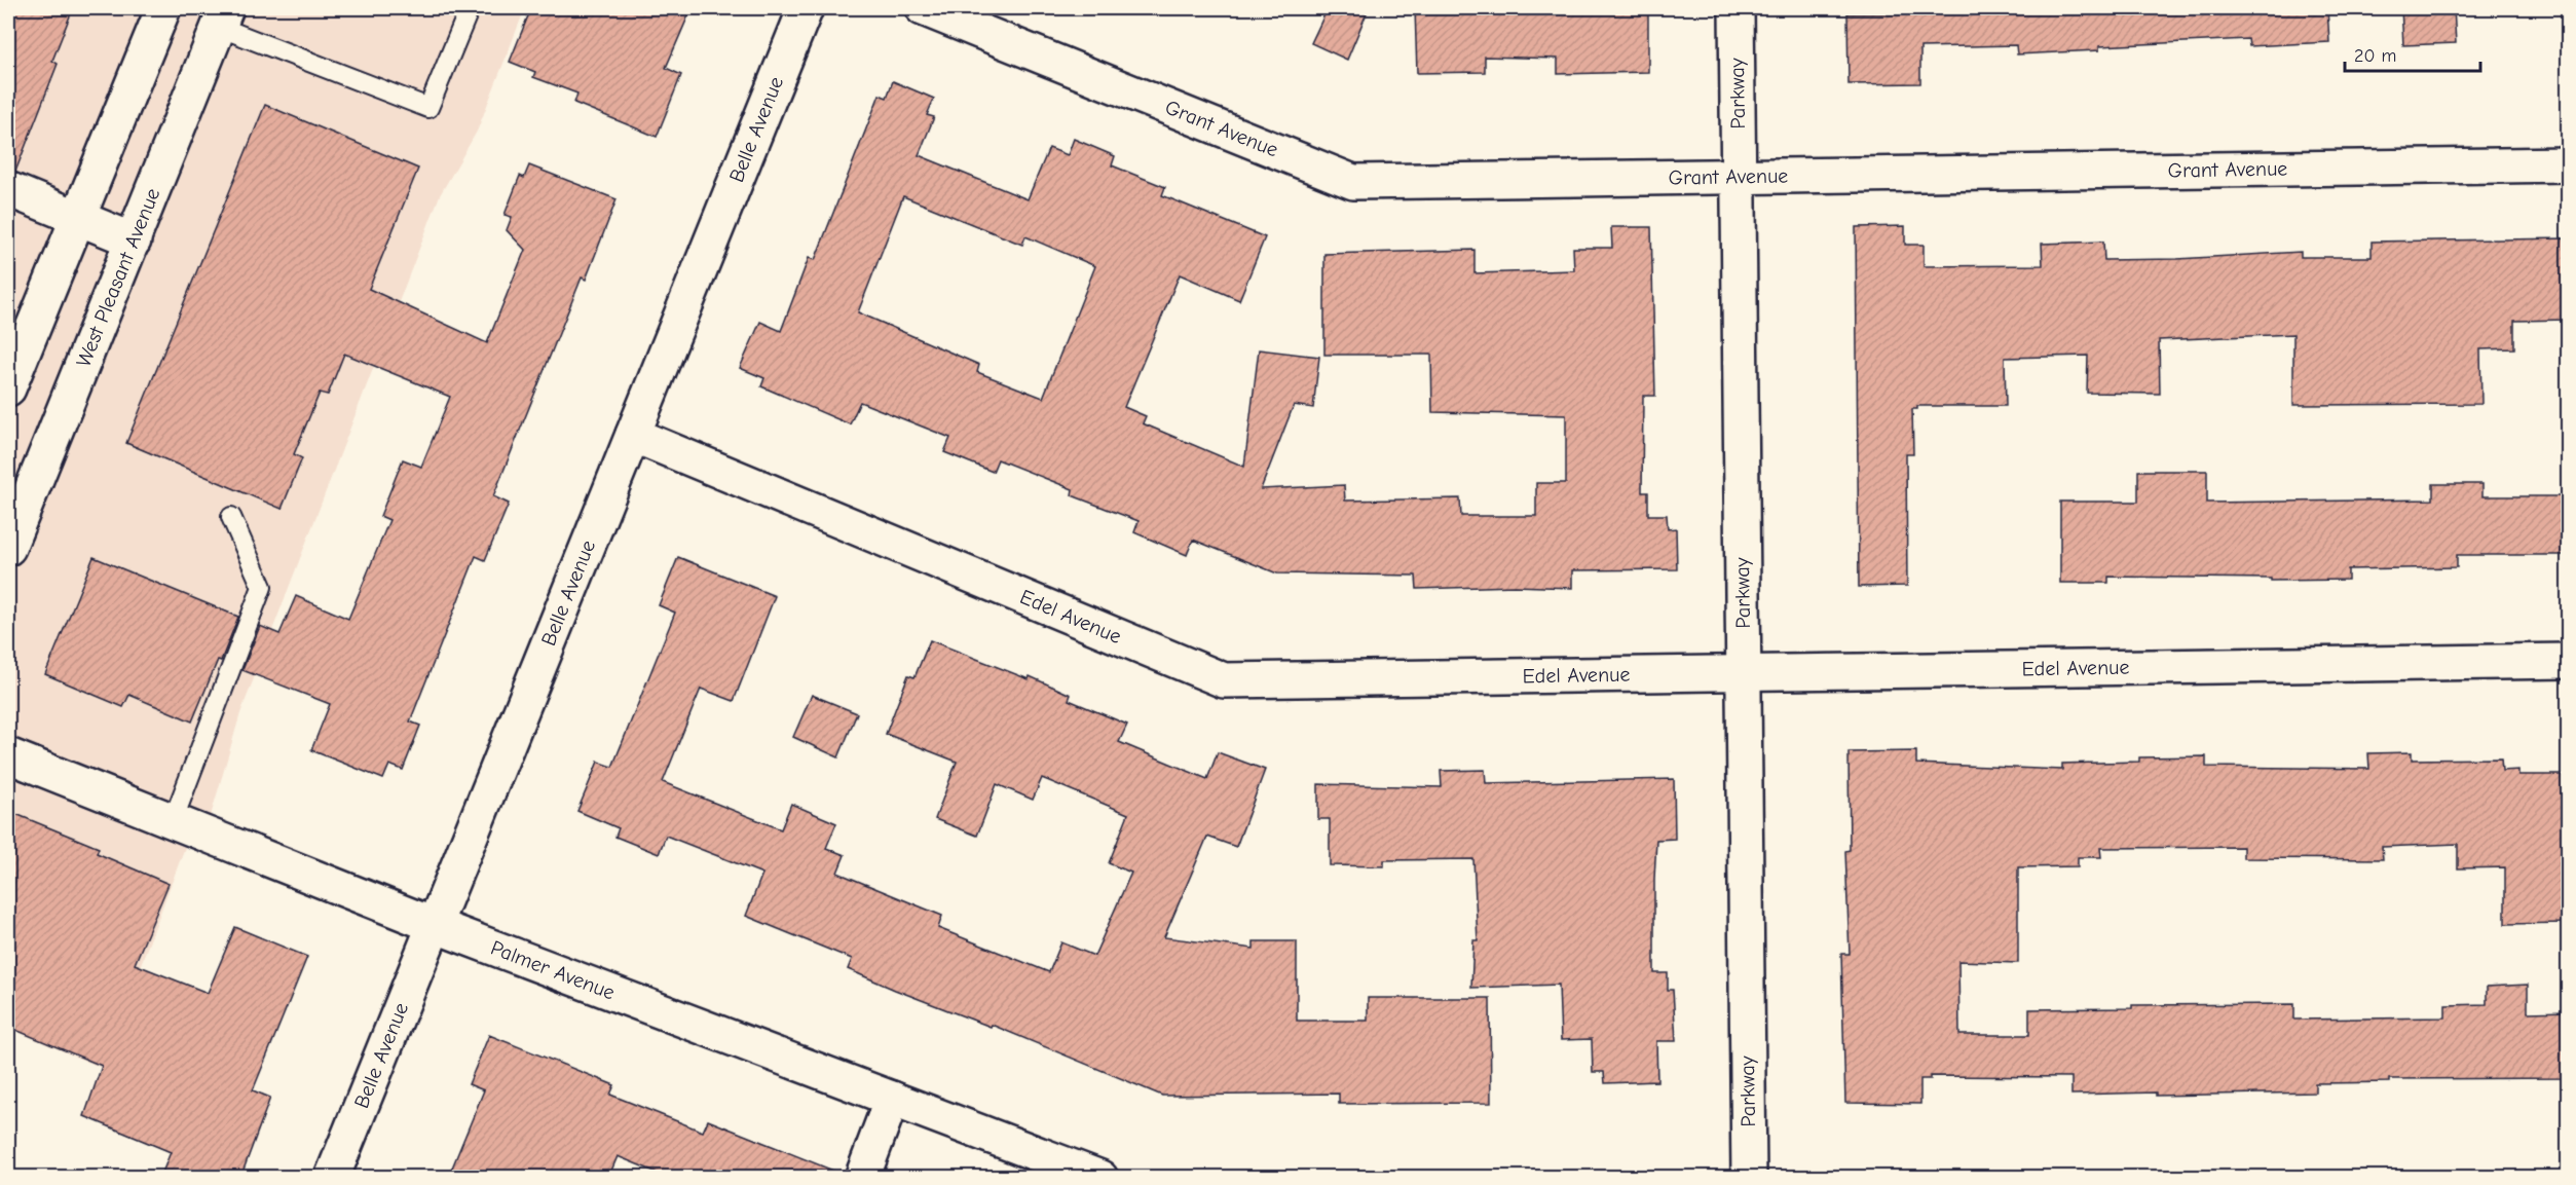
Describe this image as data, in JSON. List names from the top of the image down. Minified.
{"streets":{"street":["Parkway","Grant Avenue","Belle Avenue","West Pleasant Avenue","Edel Avenue","Palmer Avenue"]},"crossings":[["Parkway","Grant Avenue"],["Parkway","Edel Avenue"],["Belle Avenue","Edel Avenue"],["Belle Avenue","Palmer Avenue"]],"scale_bar":"20 m"}
